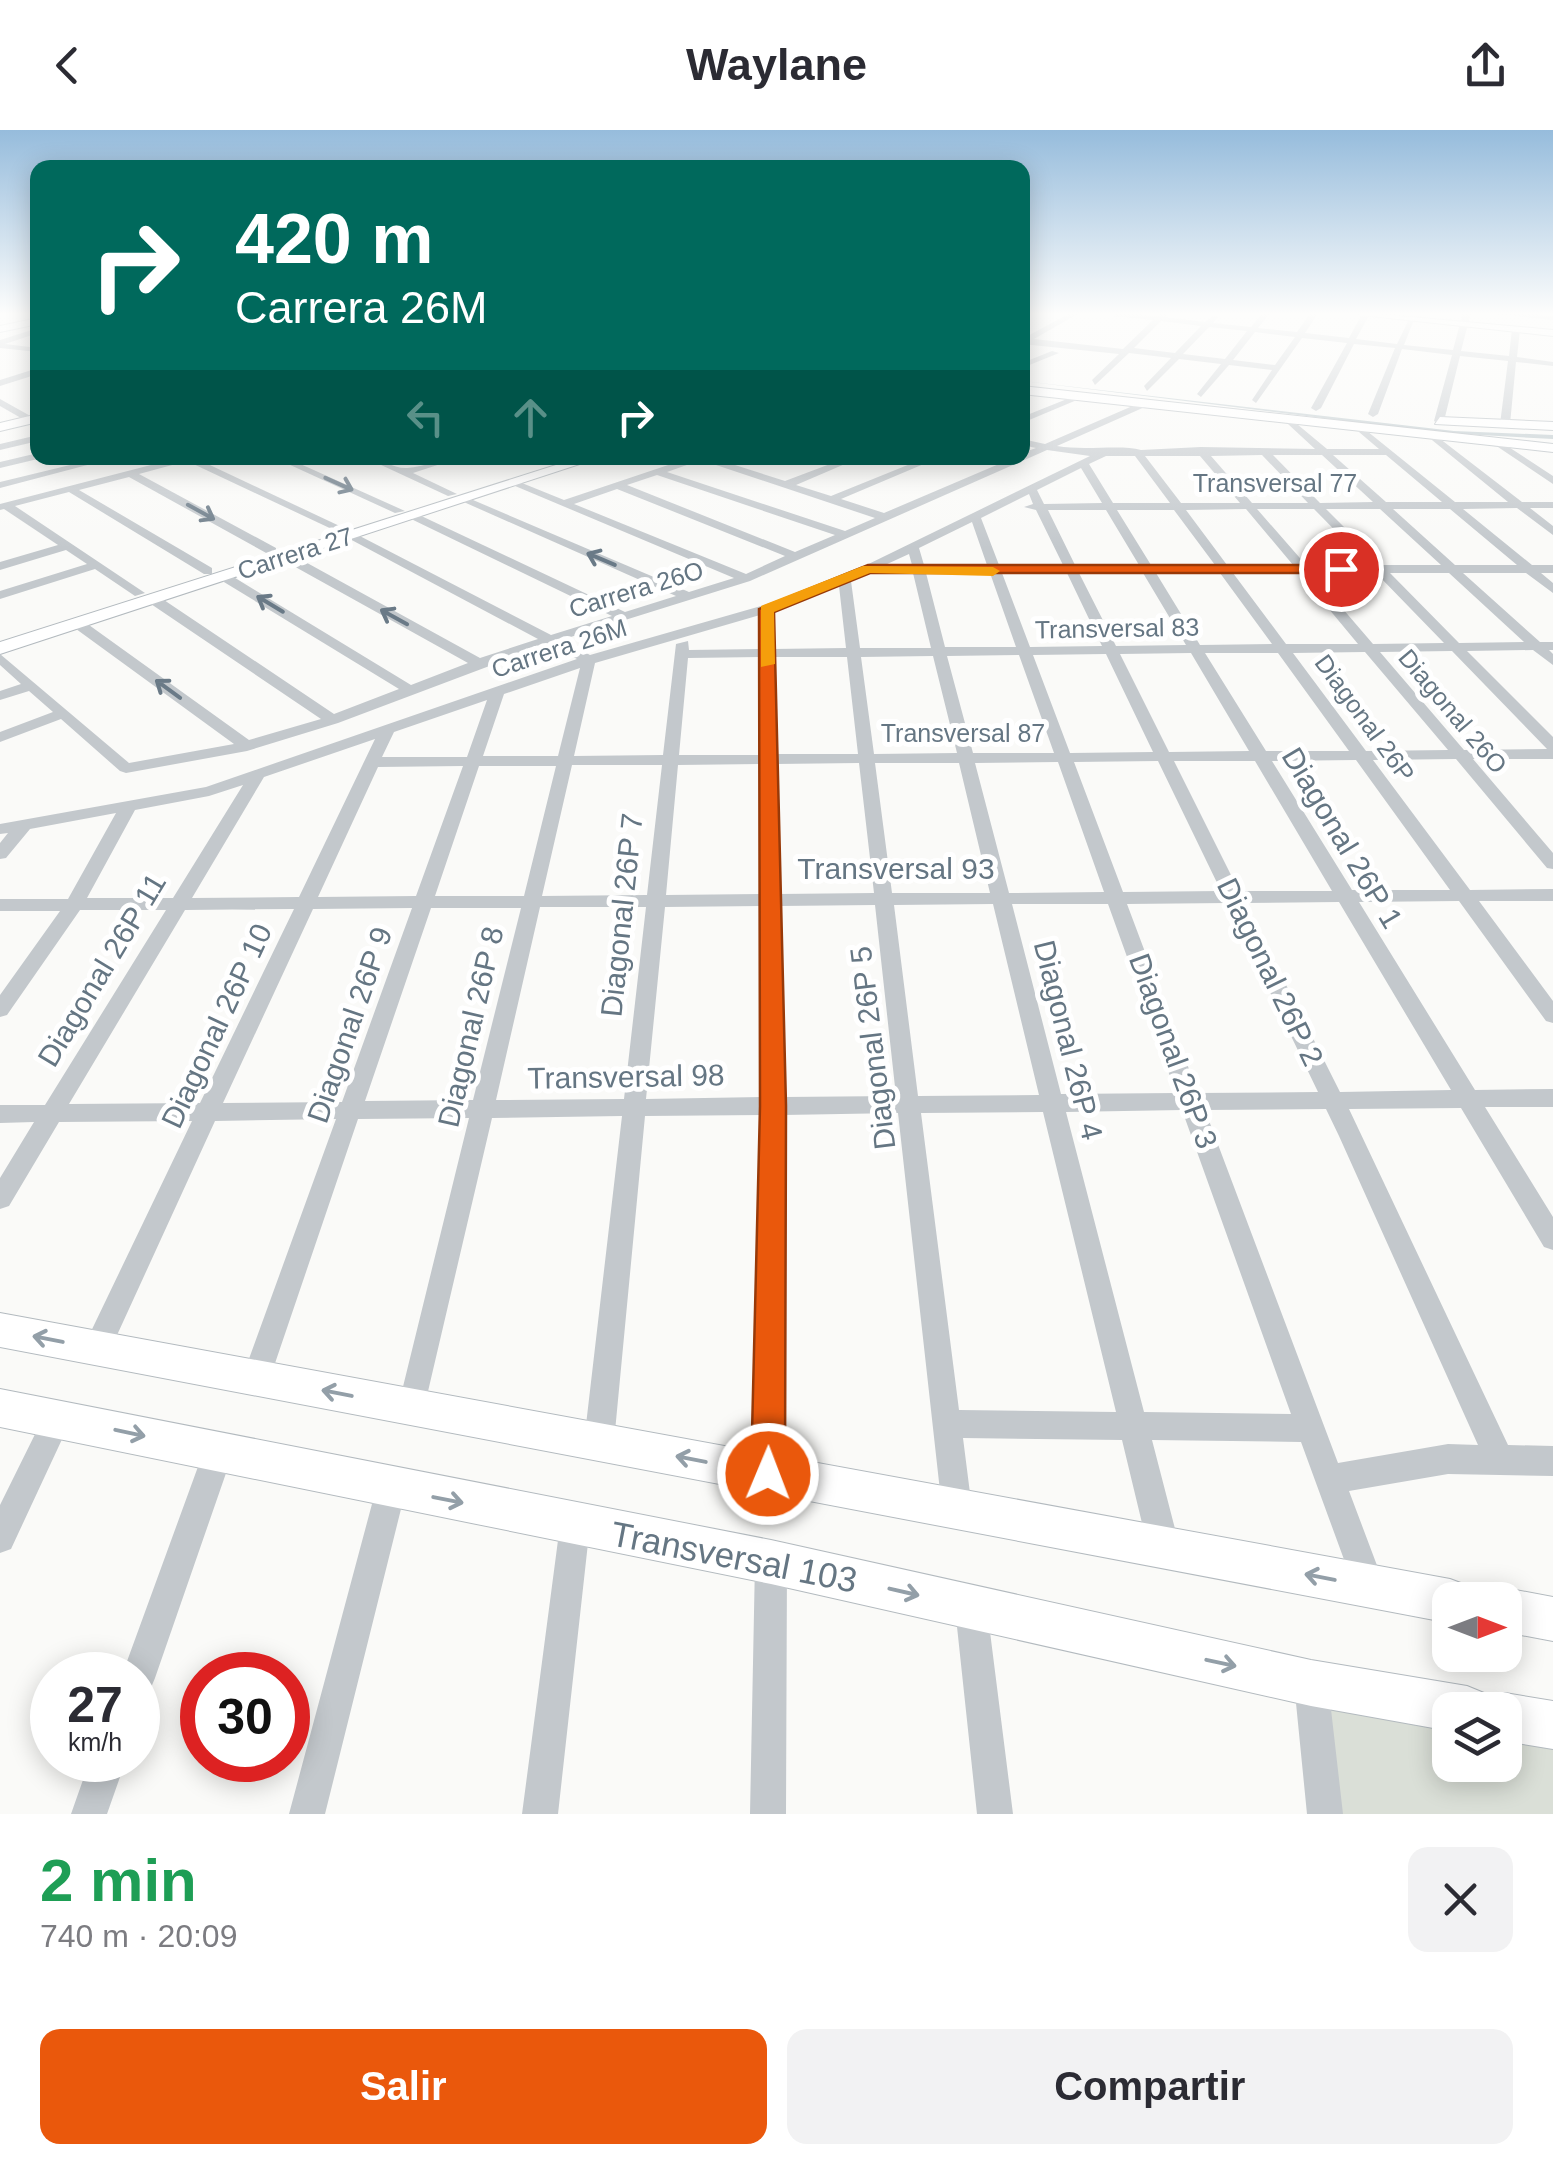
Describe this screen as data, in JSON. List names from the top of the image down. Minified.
{"streets":{"main road":["Carrera 27","Transversal 103"],"street":["Transversal 77","Carrera 26O","Transversal 83","Carrera 26M","Diagonal 26O","Diagonal 26P","Transversal 87","Diagonal 26P 1","Transversal 93","Diagonal 26P 7","Diagonal 26P 11","Diagonal 26P 2","Diagonal 26P 9","Diagonal 26P 10","Diagonal 26P 8","Diagonal 26P 4","Diagonal 26P 5","Diagonal 26P 3","Transversal 98"]},"crossings":[["Transversal 77","Carrera 26M"],["Transversal 77","Diagonal 26O"],["Transversal 77","Diagonal 26P"],["Transversal 77","Diagonal 26P 1"],["Transversal 77","Diagonal 26P 2"],["Transversal 83","Diagonal 26O"],["Transversal 83","Diagonal 26P"],["Transversal 83","Diagonal 26P 1"],["Transversal 83","Diagonal 26P 7"],["Transversal 83","Diagonal 26P 2"],["Transversal 83","Diagonal 26P 4"],["Transversal 83","Diagonal 26P 5"],["Transversal 83","Diagonal 26P 3"],["Carrera 26M","Diagonal 26P 1"],["Carrera 26M","Diagonal 26P 7"],["Carrera 26M","Diagonal 26P 11"],["Carrera 26M","Diagonal 26P 2"],["Carrera 26M","Diagonal 26P 9"],["Carrera 26M","Diagonal 26P 10"],["Carrera 26M","Diagonal 26P 8"],["Carrera 26M","Diagonal 26P 4"],["Carrera 26M","Diagonal 26P 5"],["Carrera 26M","Diagonal 26P 3"],["Diagonal 26O","Transversal 87"],["Diagonal 26P","Transversal 87"],["Diagonal 26P","Transversal 93"],["Transversal 87","Diagonal 26P 1"],["Transversal 87","Diagonal 26P 7"],["Transversal 87","Diagonal 26P 2"],["Transversal 87","Diagonal 26P 9"],["Transversal 87","Diagonal 26P 10"],["Transversal 87","Diagonal 26P 8"],["Transversal 87","Diagonal 26P 4"],["Transversal 87","Diagonal 26P 5"],["Transversal 87","Diagonal 26P 3"],["Diagonal 26P 1","Transversal 93"],["Diagonal 26P 1","Transversal 98"],["Transversal 93","Diagonal 26P 7"],["Transversal 93","Diagonal 26P 11"],["Transversal 93","Diagonal 26P 2"],["Transversal 93","Diagonal 26P 9"],["Transversal 93","Diagonal 26P 10"],["Transversal 93","Diagonal 26P 8"],["Transversal 93","Diagonal 26P 4"],["Transversal 93","Diagonal 26P 5"],["Transversal 93","Diagonal 26P 3"],["Diagonal 26P 7","Transversal 98"],["Diagonal 26P 11","Transversal 98"],["Diagonal 26P 2","Transversal 98"],["Diagonal 26P 9","Transversal 98"],["Diagonal 26P 10","Transversal 98"],["Diagonal 26P 8","Transversal 98"],["Diagonal 26P 4","Transversal 98"],["Diagonal 26P 5","Transversal 98"],["Diagonal 26P 3","Transversal 98"]],"north":"right","page":{"header":"Waylane","turn":["420 m","Carrera 26M"],"speed":"27 km/h","limit":"30","heading":["2 min","740 m · 20:09"],"buttons":["Salir","Compartir"]}}
